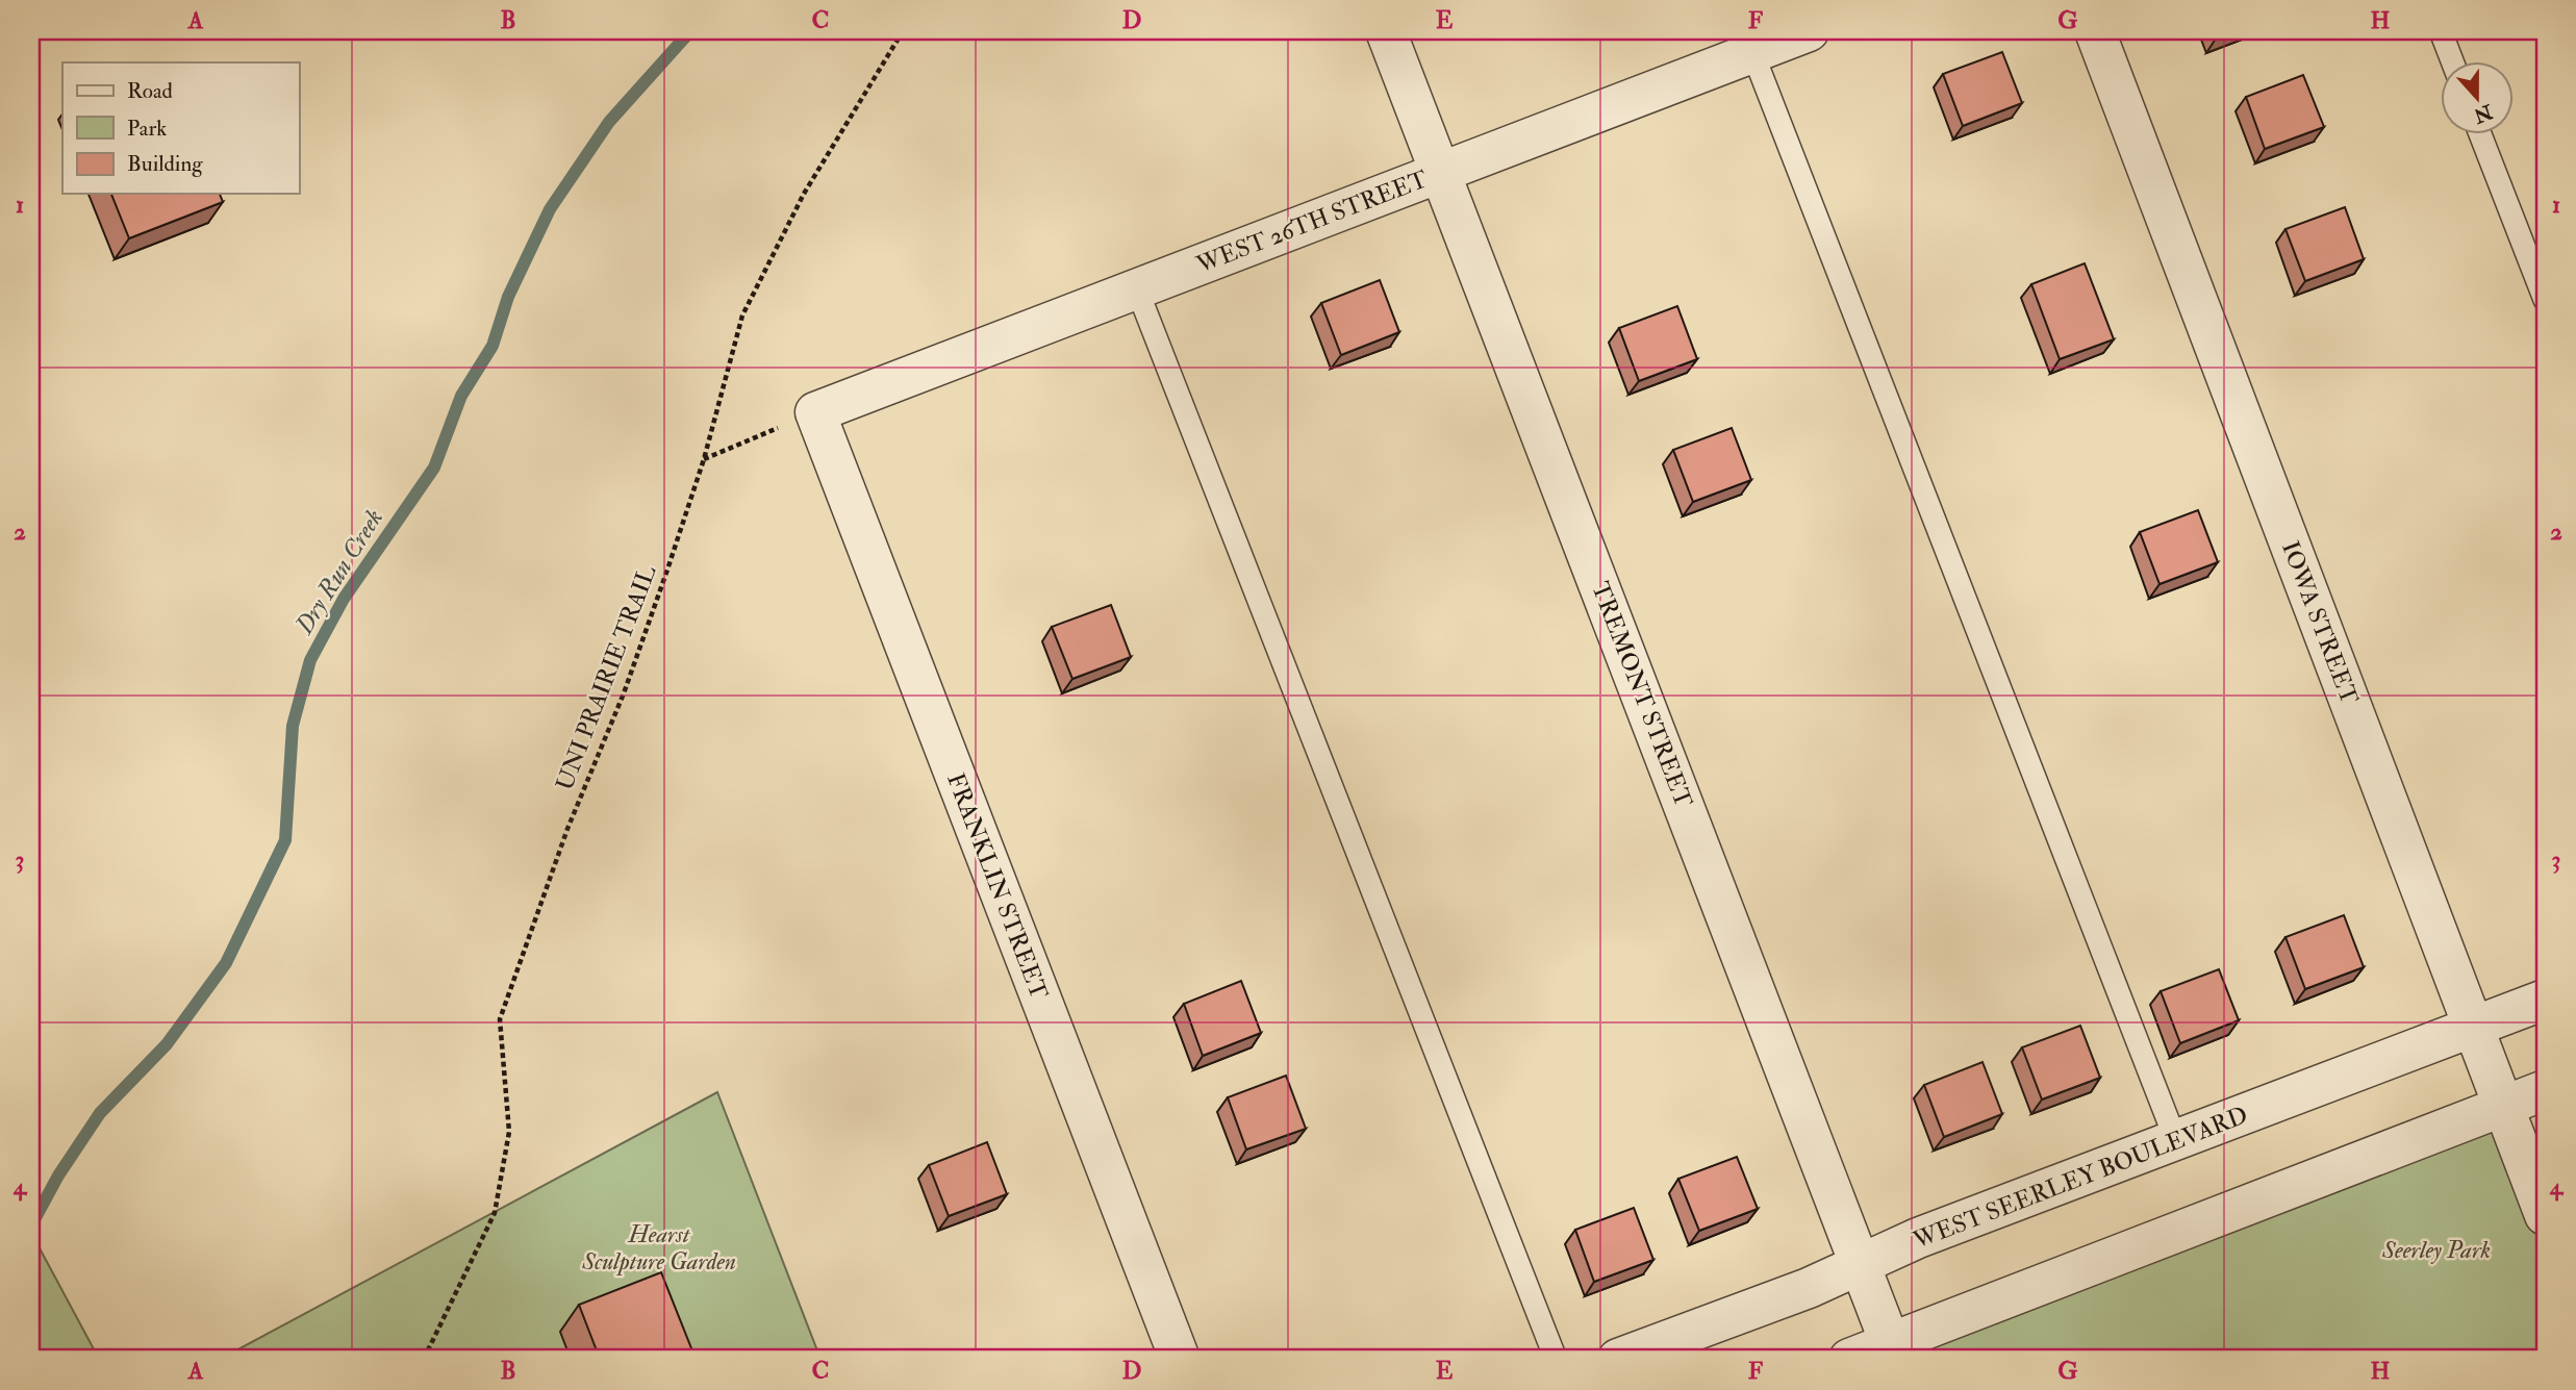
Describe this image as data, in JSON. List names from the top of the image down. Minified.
{"streets":{"street":["WEST 26TH STREET","IOWA STREET","TREMONT STREET","FRANKLIN STREET","WEST SEERLEY BOULEVARD"],"path":["UNI PRAIRIE TRAIL"]},"crossings":[["WEST 26TH STREET","TREMONT STREET"],["WEST 26TH STREET","FRANKLIN STREET"],["IOWA STREET","WEST SEERLEY BOULEVARD"],["TREMONT STREET","WEST SEERLEY BOULEVARD"]],"water":["Dry Run Creek"],"parks":["Hearst Sculpture Garden","Seerley Park"],"legend":["Road","Park","Building"],"north":"bottom","grid":{"columns":["A","B","C","D","E","F","G","H"],"rows":["1","2","3","4"]}}
